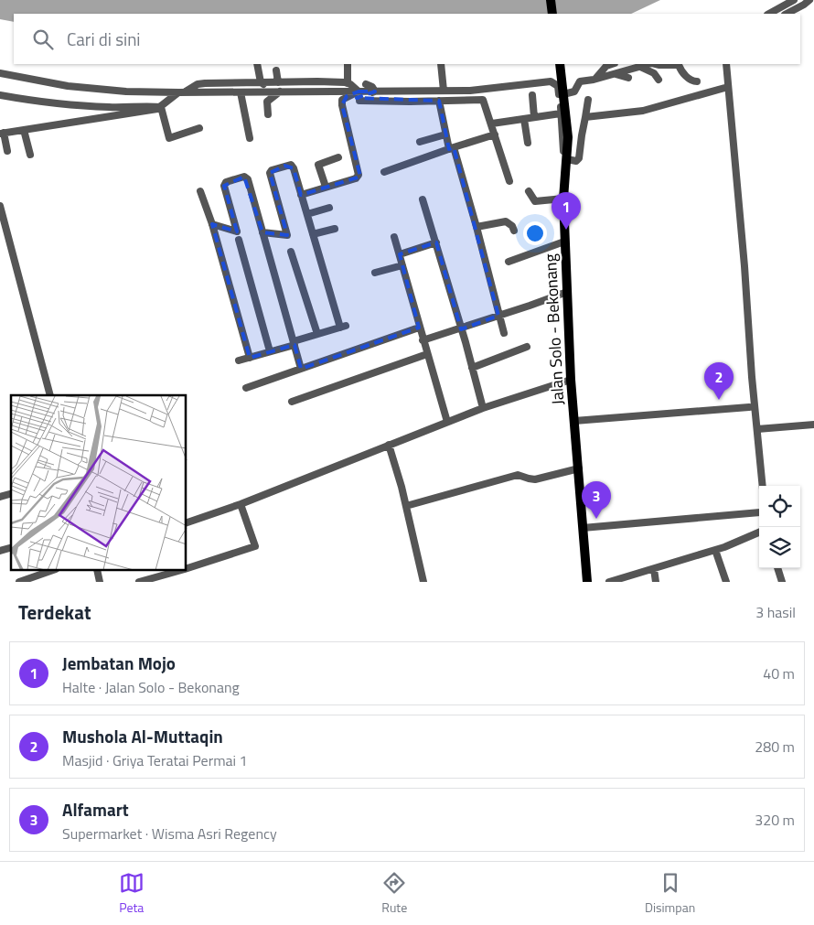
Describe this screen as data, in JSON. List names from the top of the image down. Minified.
{"streets":{"main road":["Jalan Solo - Bekonang"]},"page":{"search":"Cari di sini","pins":["1","2","3"],"heading":["Terdekat","3 hasil"],"list":[{"mark":"1","name":"Jembatan Mojo","note":"Halte · Jalan Solo - Bekonang","value":"40 m"},{"mark":"2","name":"Mushola Al-Muttaqin","note":"Masjid · Griya Teratai Permai 1","value":"280 m"},{"mark":"3","name":"Alfamart","note":"Supermarket · Wisma Asri Regency","value":"320 m"}],"nav":["Peta","Rute","Disimpan"]}}
